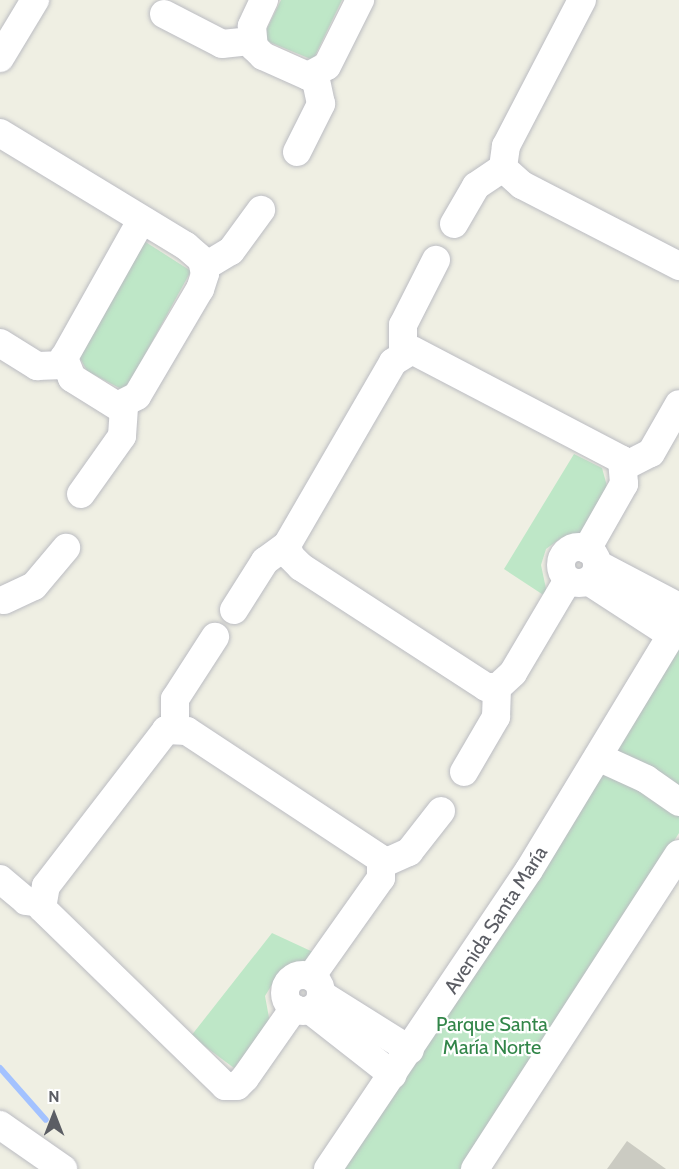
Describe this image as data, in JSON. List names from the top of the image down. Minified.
{"streets":{"street":["Avenida Santa María"]},"parks":["Parque Santa María Norte"],"north":"top"}
